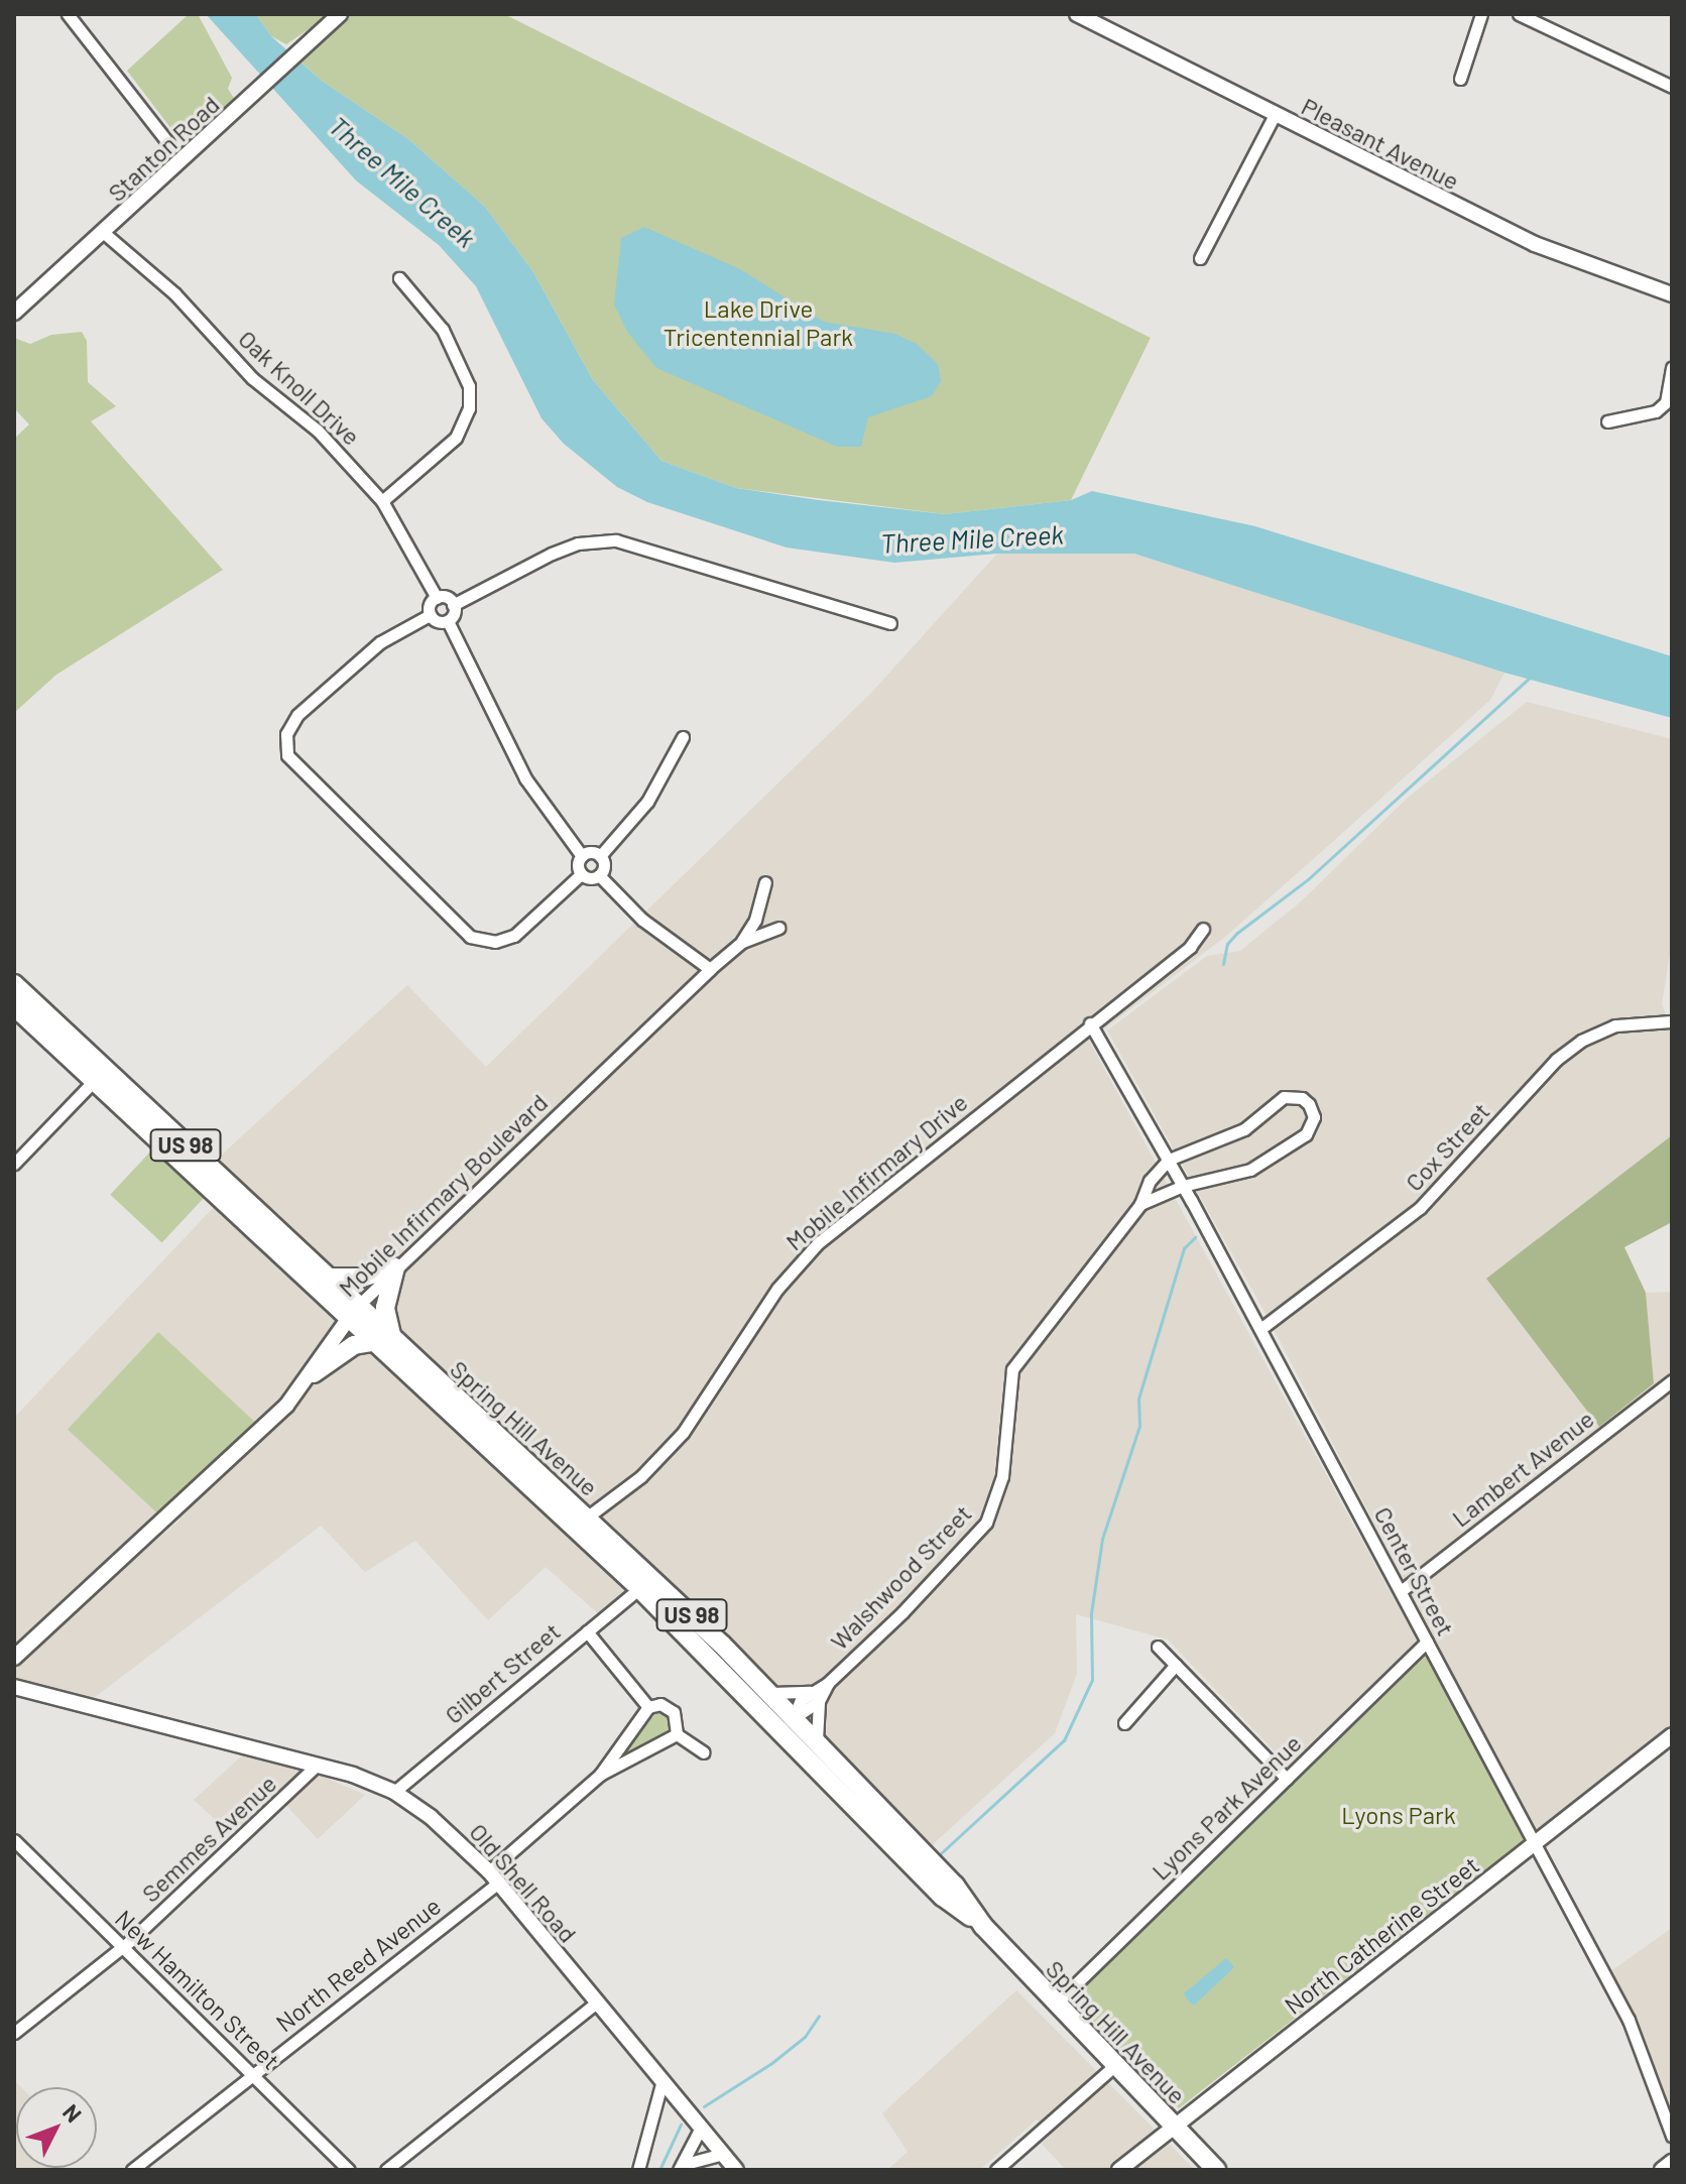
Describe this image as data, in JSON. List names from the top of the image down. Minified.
{"streets":{"main road":["US 98","Spring Hill Avenue"],"street":["Pleasant Avenue","Stanton Road","Oak Knoll Drive","Cox Street","Mobile Infirmary Drive","Mobile Infirmary Boulevard","Lambert Avenue","Center Street","Walshwood Street","Gilbert Street","Lyons Park Avenue","Semmes Avenue","Old Shell Road","North Catherine Street","North Reed Avenue","New Hamilton Street"]},"crossings":[["Stanton Road","Oak Knoll Drive"],["Cox Street","Center Street"],["Mobile Infirmary Drive","Spring Hill Avenue"],["Mobile Infirmary Drive","Center Street"],["Mobile Infirmary Boulevard","Spring Hill Avenue"],["Spring Hill Avenue","Walshwood Street"],["Spring Hill Avenue","Gilbert Street"],["Spring Hill Avenue","Lyons Park Avenue"],["Spring Hill Avenue","North Catherine Street"],["Lambert Avenue","Center Street"],["Center Street","Walshwood Street"],["Center Street","Lyons Park Avenue"],["Center Street","North Catherine Street"],["Gilbert Street","Old Shell Road"],["Semmes Avenue","Old Shell Road"],["Semmes Avenue","New Hamilton Street"],["Old Shell Road","North Reed Avenue"],["North Reed Avenue","New Hamilton Street"]],"water":["Three Mile Creek"],"parks":["Lake Drive Tricentennial Park","Lyons Park"],"north":"top right"}
